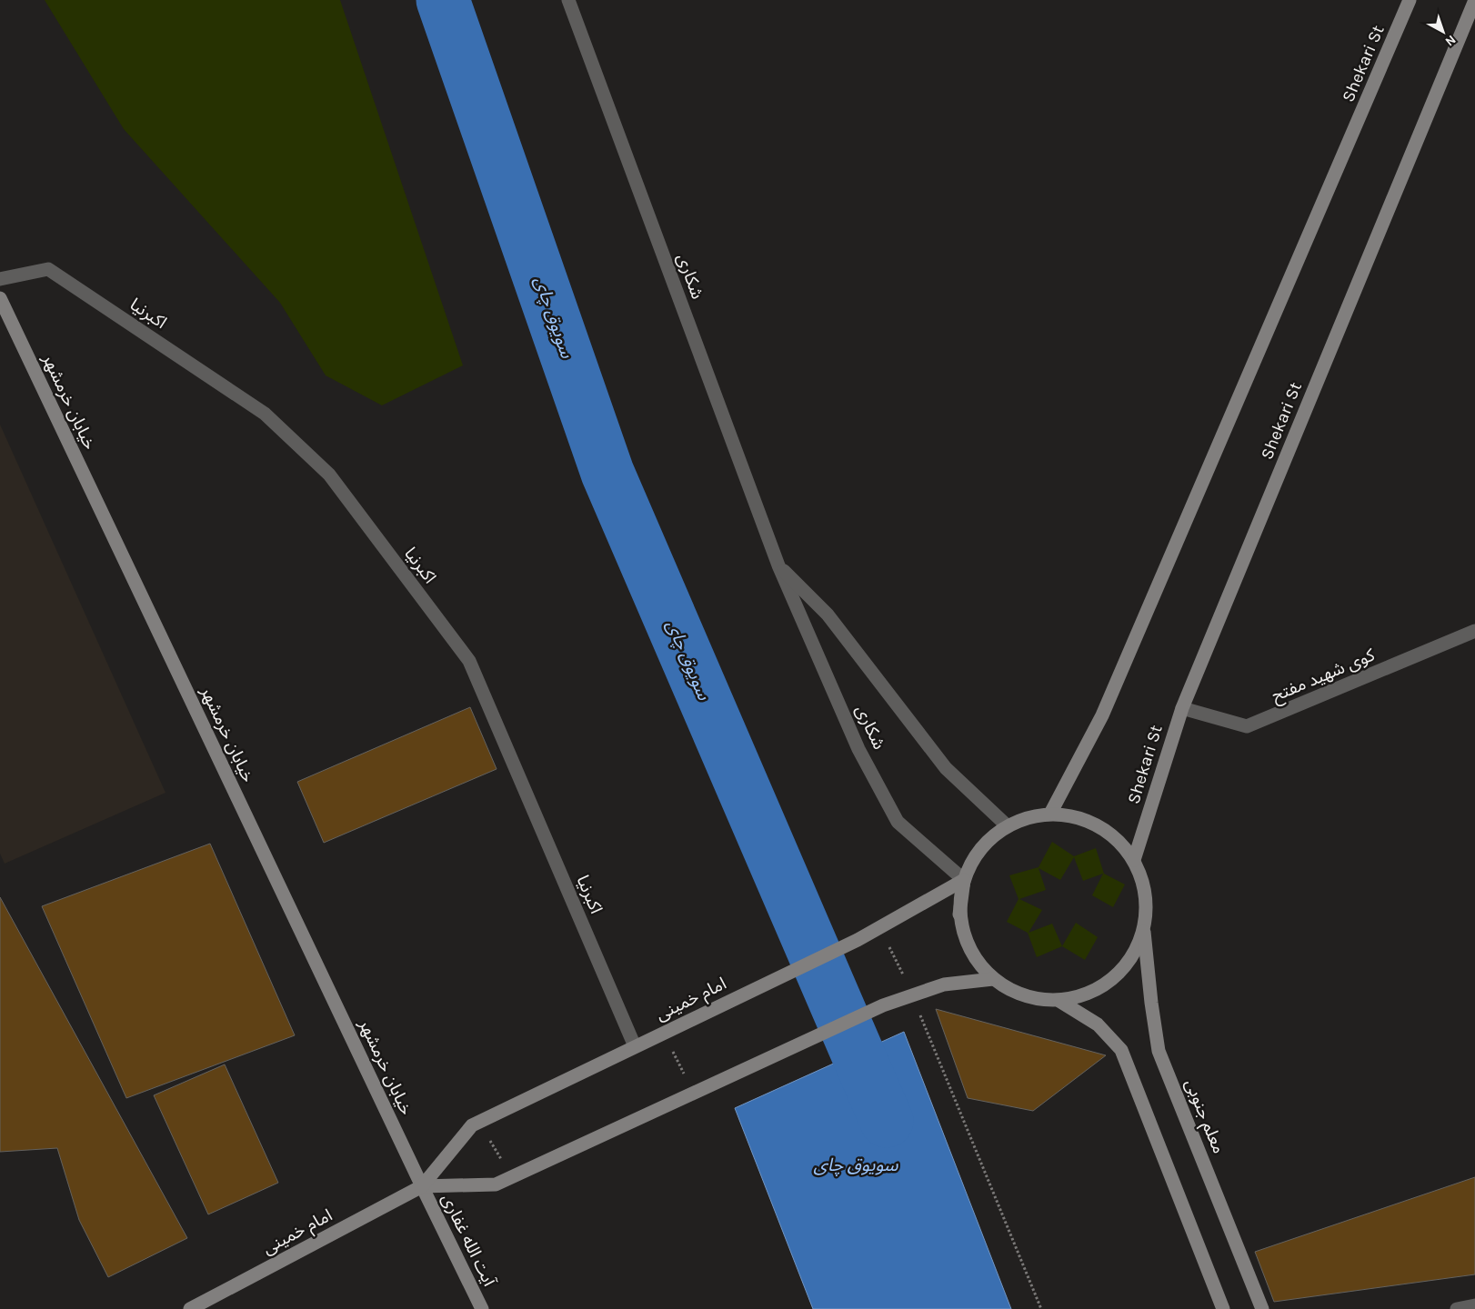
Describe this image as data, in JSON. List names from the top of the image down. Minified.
{"streets":{"street":["Shekari St","شکاری","اکبرنیا","خیابان خرمشهر","کوی شهید مفتح","امام خمینی","معلم جنوبی","آیت الله غفاری"]},"crossings":[["Shekari St","کوی شهید مفتح"],["شکاری","امام خمینی"],["اکبرنیا","امام خمینی"],["خیابان خرمشهر","امام خمینی"],["خیابان خرمشهر","آیت الله غفاری"],["امام خمینی","آیت الله غفاری"]],"water":["سویوق چای"],"north":"bottom right"}
